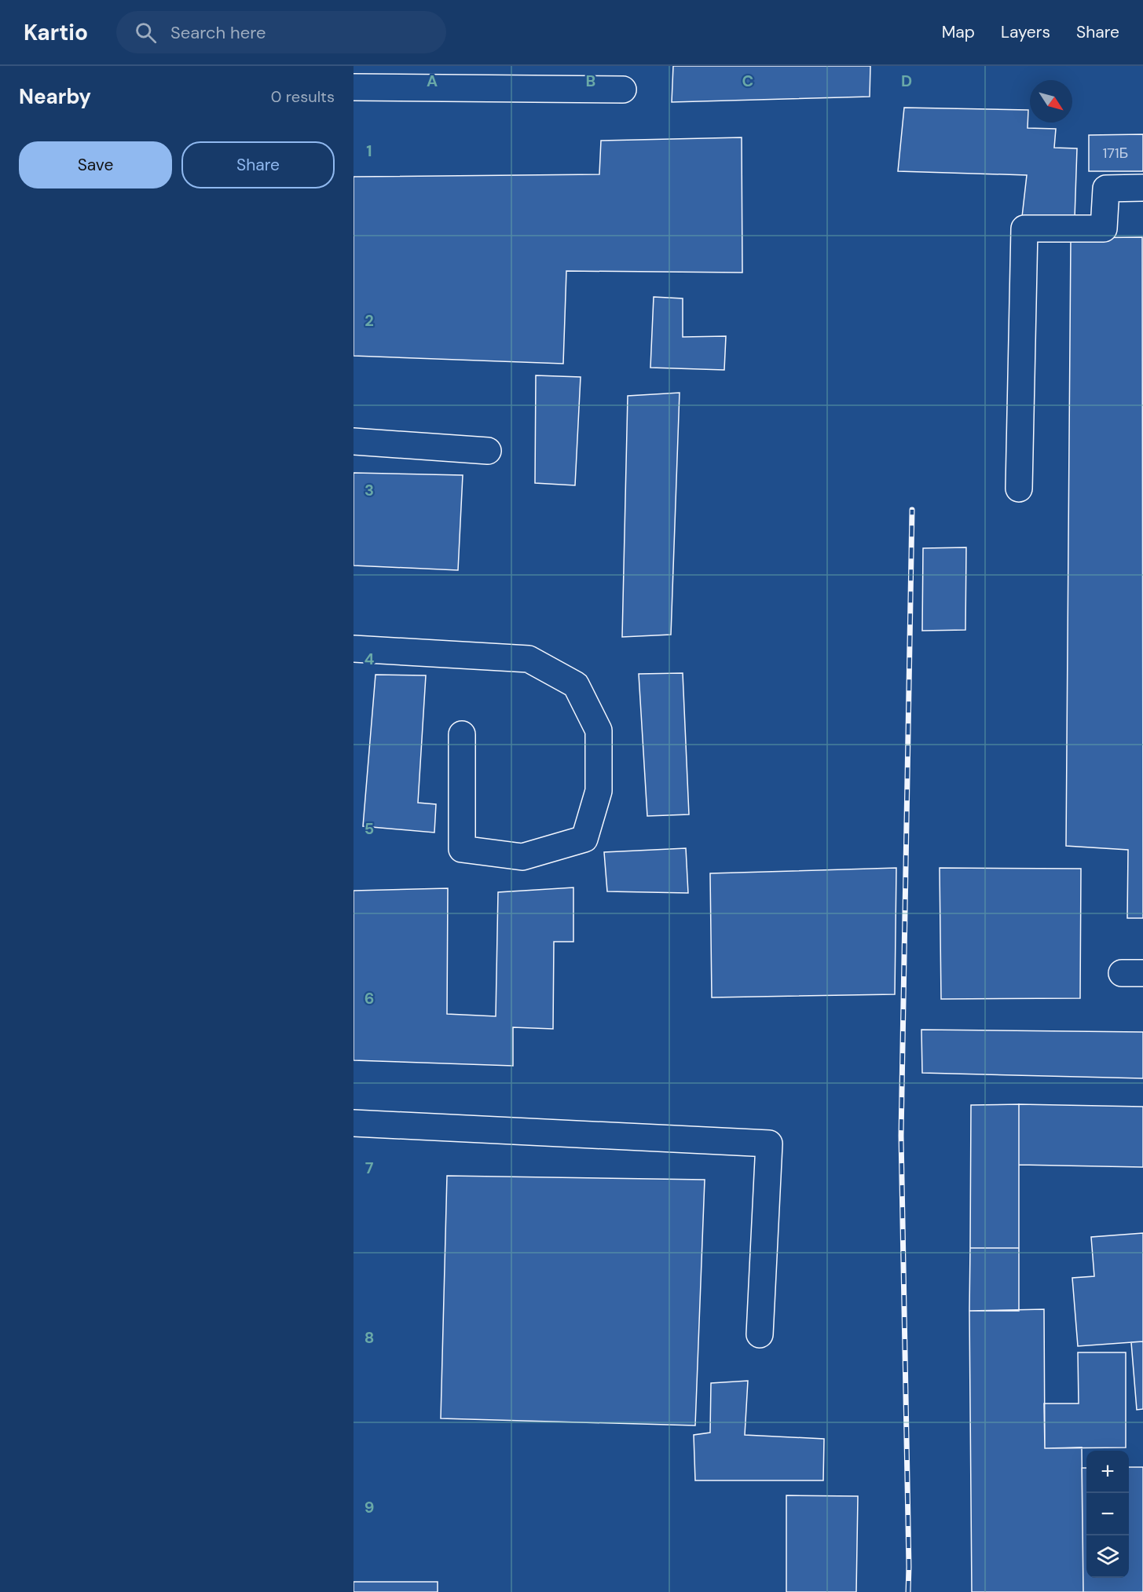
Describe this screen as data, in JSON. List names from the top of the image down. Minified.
{"house_numbers":["171Б"],"north":"bottom right","page":{"header":"Kartio","search":"Search here","nav":["Map","Layers","Share"],"heading":["Nearby","0 results"],"buttons":["Save","Share"],"map_buttons":["+","−"]},"grid":{"columns":["A","B","C","D"],"rows":["1","2","3","4","5","6","7","8","9"]}}
